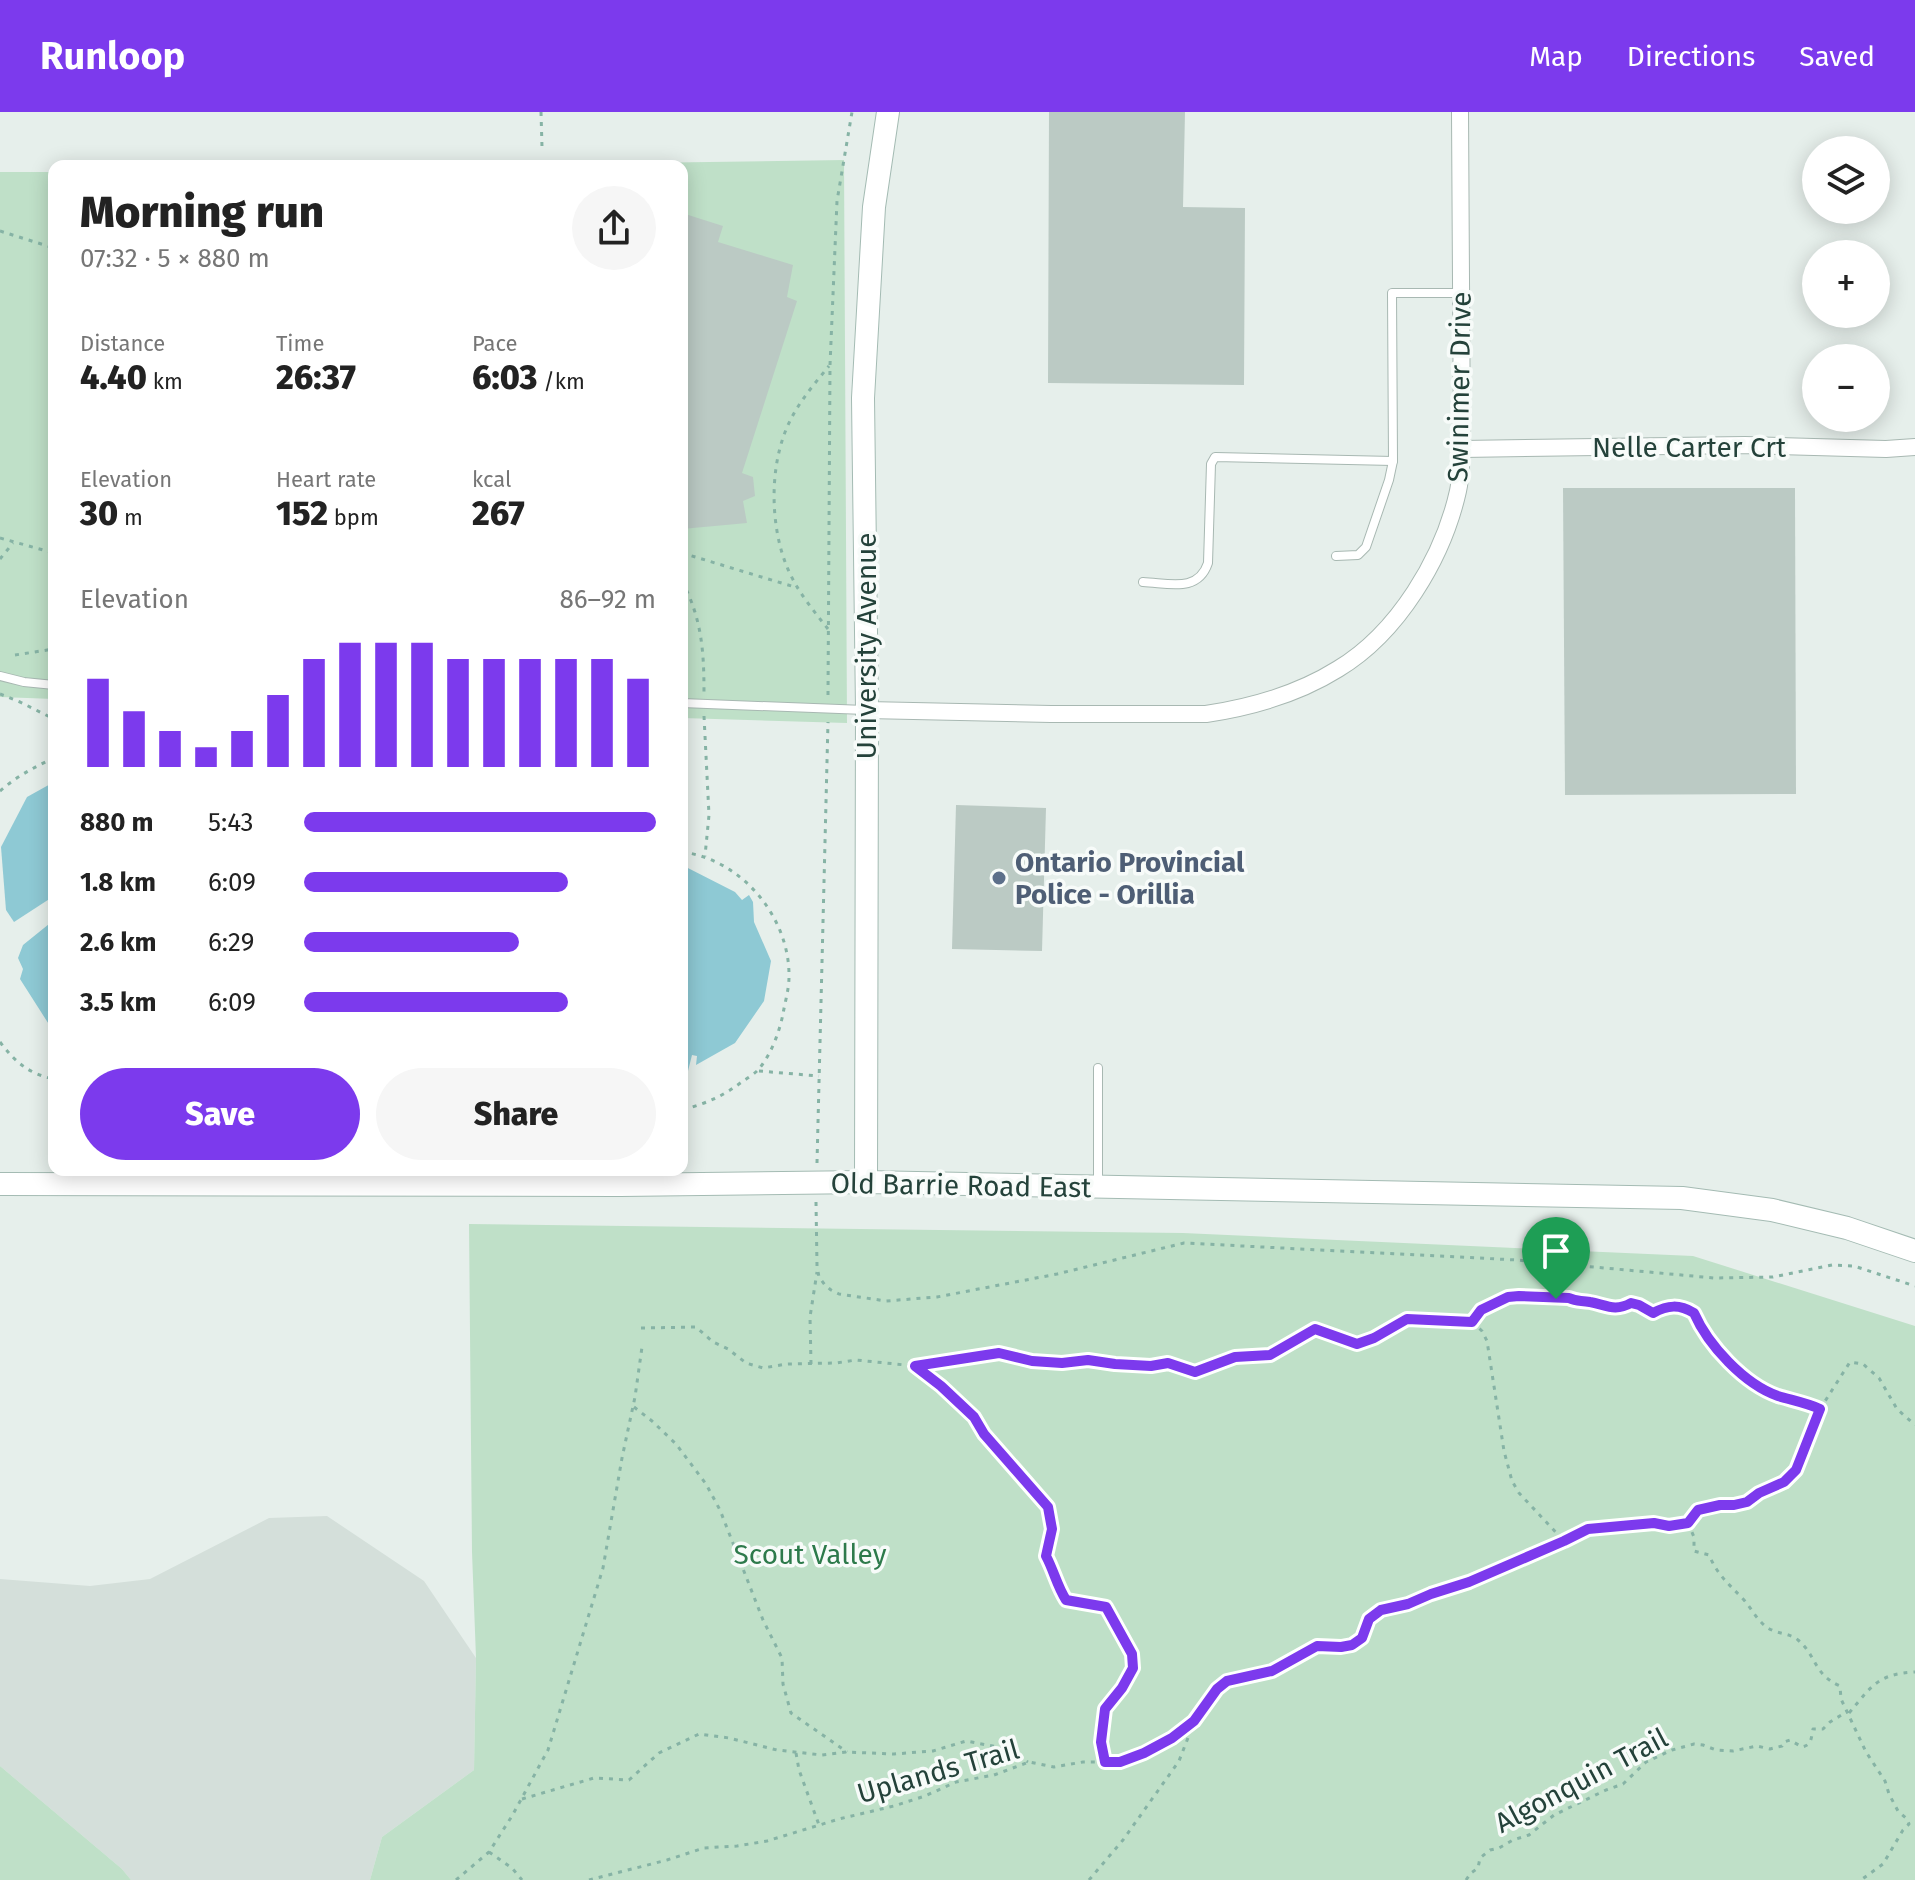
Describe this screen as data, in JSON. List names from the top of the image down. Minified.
{"streets":{"main road":["University Avenue","Old Barrie Road East"],"street":["Swinimer Drive","Nelle Carter Crt"],"path":["Uplands Trail","Algonquin Trail"]},"crossings":[["Swinimer Drive","Nelle Carter Crt"],["Swinimer Drive","University Avenue"],["University Avenue","Old Barrie Road East"]],"parks":["Scout Valley"],"places":["Ontario Provincial Police - Orillia"],"page":{"header":"Runloop","nav":["Map","Directions","Saved"],"map_buttons":["+","−"],"heading":["Morning run","07:32 · 5 × 880 m"],"stats":[["Distance","4.40 km"],["Time","26:37"],["Pace","6:03 /km"],["Elevation","30 m"],["Heart rate","152 bpm"],["kcal","267"]],"chart":["Elevation","86–92 m"],"list":[{"name":"880 m","note":"5:43"},{"name":"1.8 km","note":"6:09"},{"name":"2.6 km","note":"6:29"},{"name":"3.5 km","note":"6:09"}],"buttons":["Save","Share"]}}
